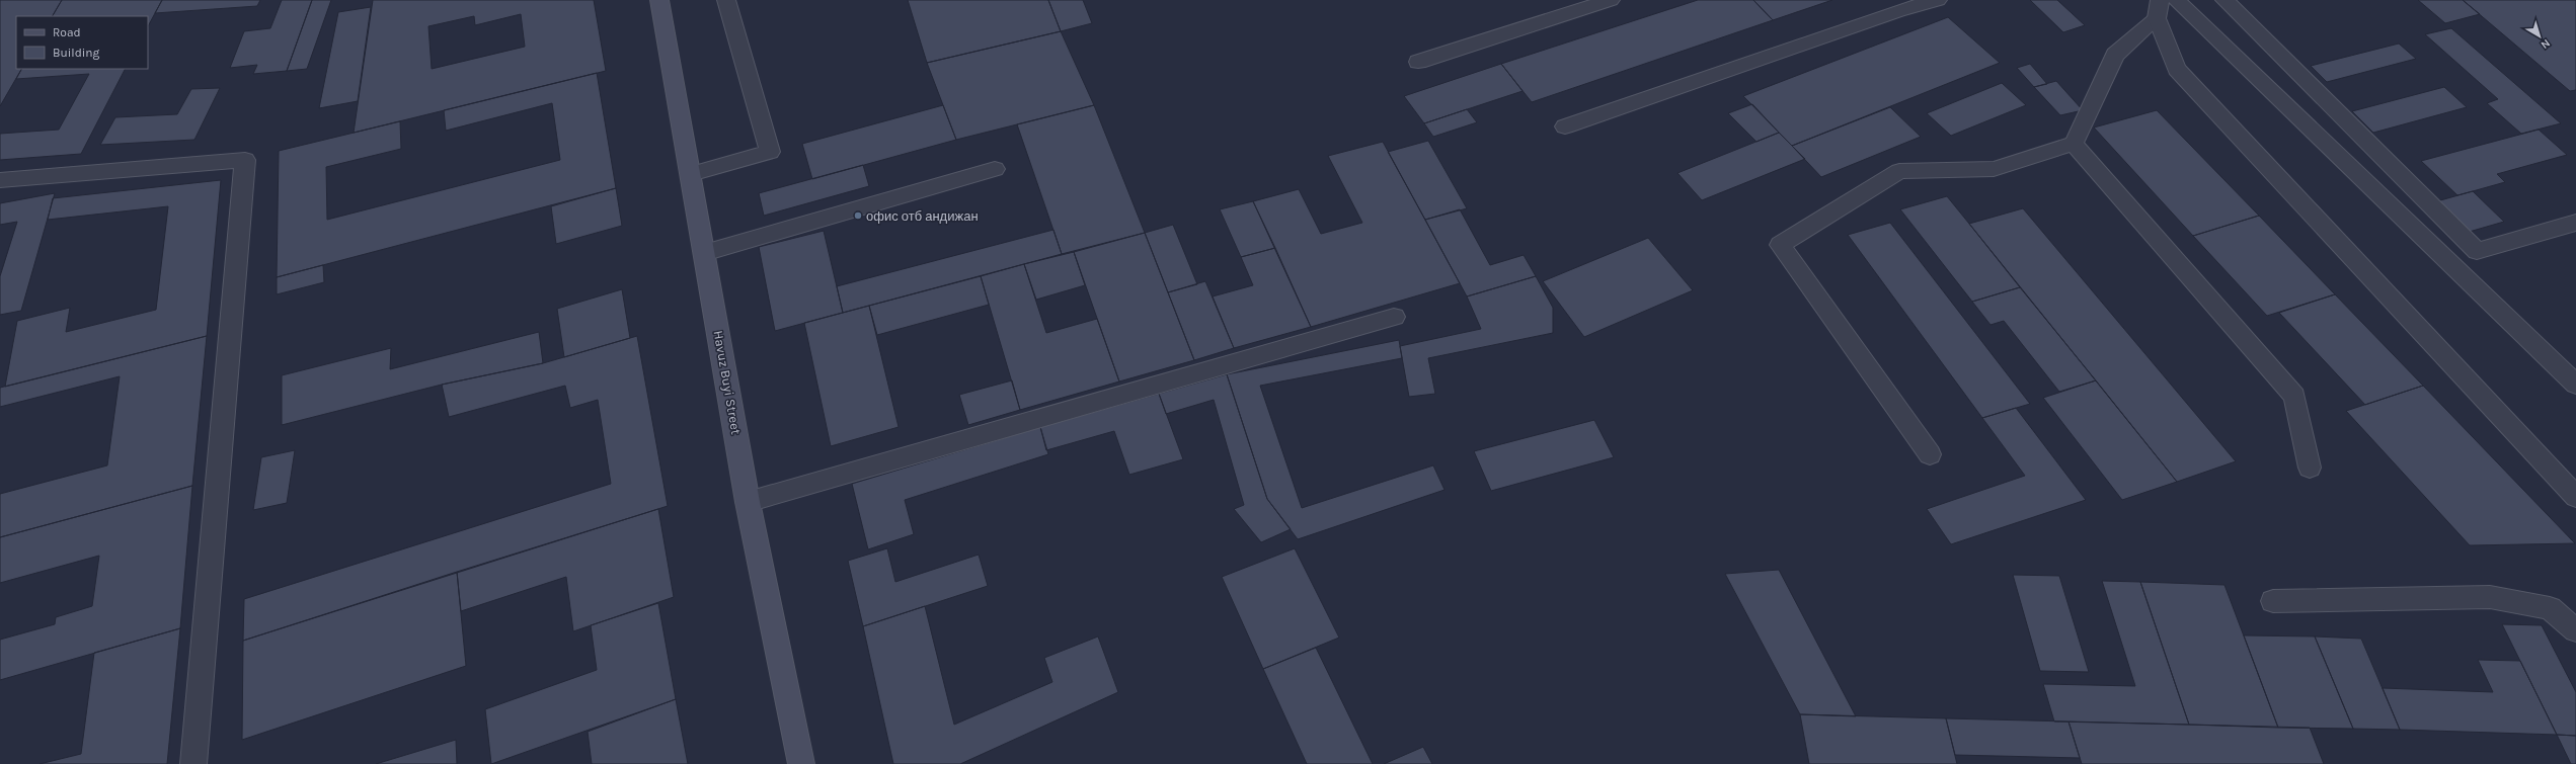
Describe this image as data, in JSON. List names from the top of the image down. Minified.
{"streets":{"main road":["Havuz Buyi Street"]},"places":["офис отб андижан"],"legend":["Road","Building"],"north":"bottom right"}
